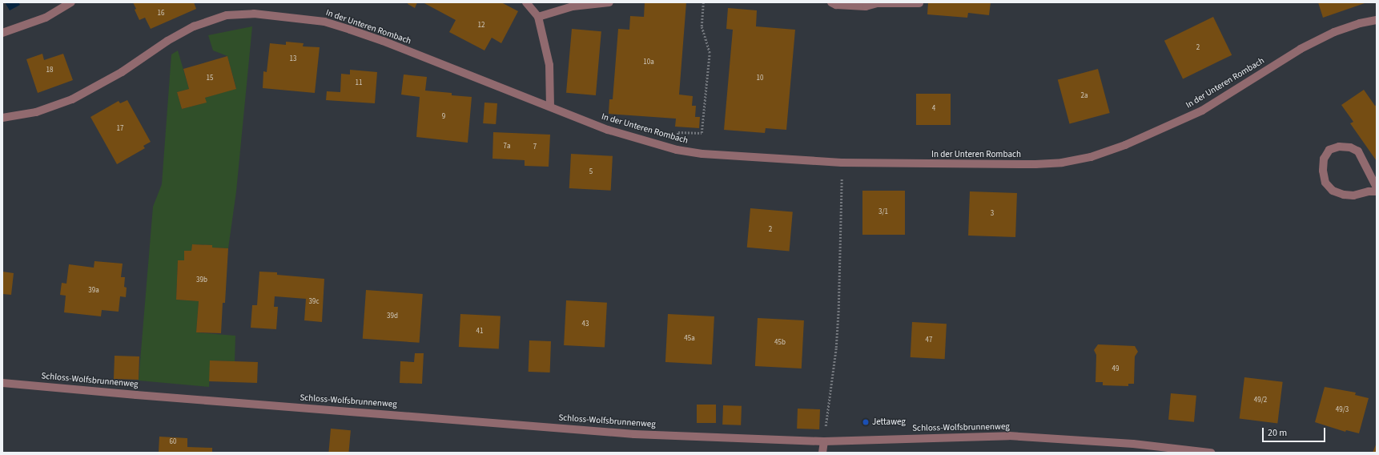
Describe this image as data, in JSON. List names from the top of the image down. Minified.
{"streets":{"street":["In der Unteren Rombach","Schloss-Wolfsbrunnenweg"]},"places":["Jettaweg"],"house_numbers":["16","12","2","13","10a","18","15","10","11","2a","4","9","17","7a","7","5","3/1","3","2","39b","39a","39c","39d","43","41","45a","47","45b","49","49/2","49/3","60"],"scale_bar":"20 m"}
